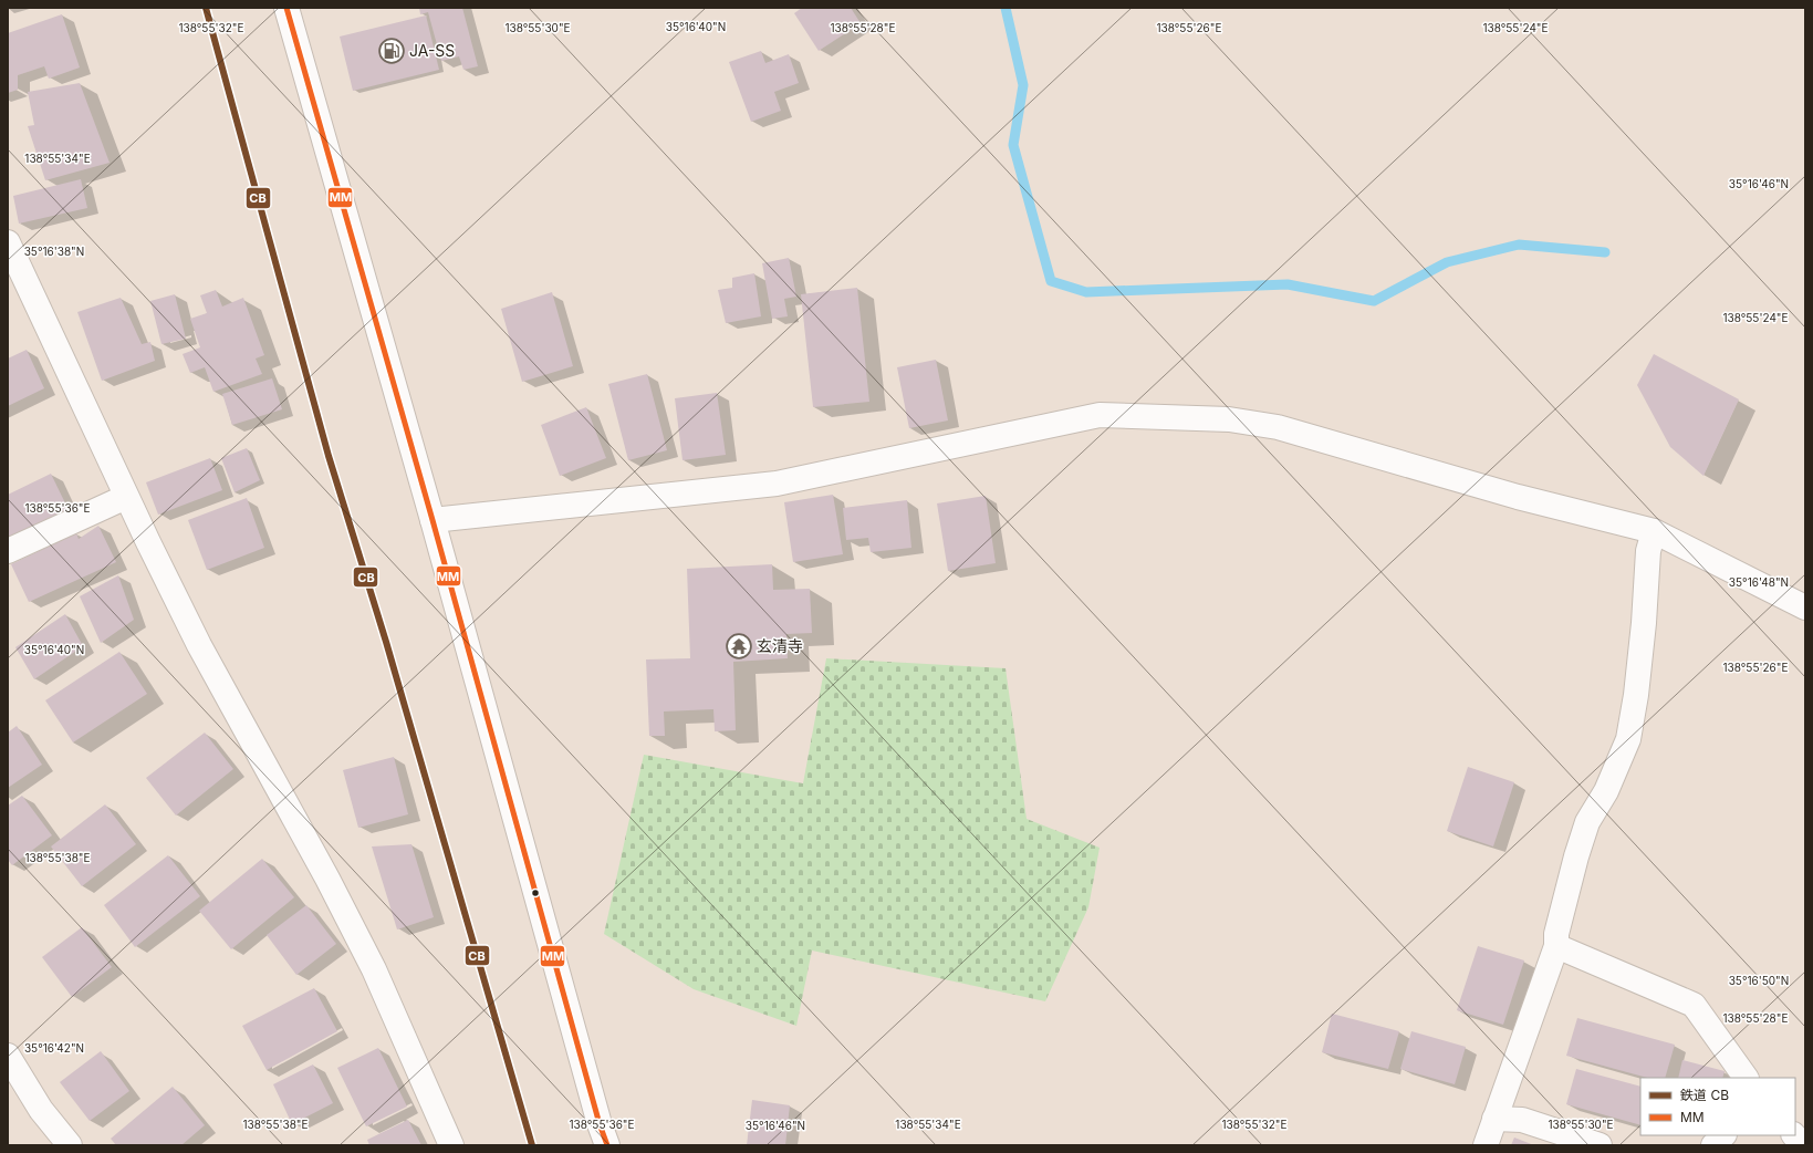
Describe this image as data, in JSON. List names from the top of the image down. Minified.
{"places":{"fuel station":["JA-SS"],"temple":["玄清寺"]},"lines":["rail line CB","transit line MM"],"legend":["鉄道 CB","MM"],"coordinates":["35°16'40\"N","138°55'32\"E","138°55'30\"E","138°55'28\"E","138°55'26\"E","138°55'24\"E","138°55'34\"E","35°16'46\"N","35°16'38\"N","138°55'36\"E","35°16'48\"N","138°55'38\"E","35°16'50\"N","35°16'42\"N"]}
